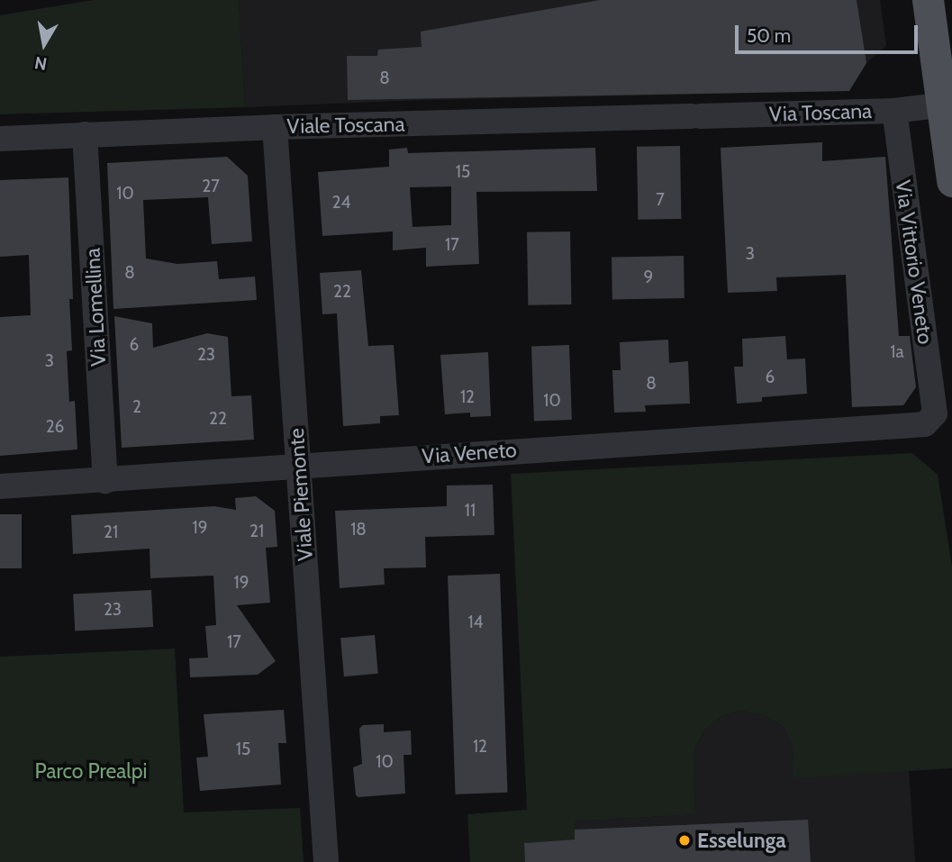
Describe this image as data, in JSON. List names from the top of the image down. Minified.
{"streets":{"street":["Via Toscana","Viale Toscana","Via Vittorio Veneto","Via Lomellina","Via Veneto","Viale Piemonte"]},"crossings":[["Via Toscana","Viale Toscana"],["Via Toscana","Via Vittorio Veneto"],["Viale Toscana","Via Lomellina"],["Viale Toscana","Viale Piemonte"],["Via Vittorio Veneto","Via Veneto"],["Via Lomellina","Via Veneto"],["Via Veneto","Viale Piemonte"]],"parks":["Parco Prealpi"],"places":["Esselunga"],"house_numbers":["8","15","27","10","7","24","17","3","8","9","22","6","1a","23","3","6","8","12","10","2","22","26","11","19","18","21","21","19","23","14","17","12","15","10"],"scale_bar":"50 m","north":"bottom"}
